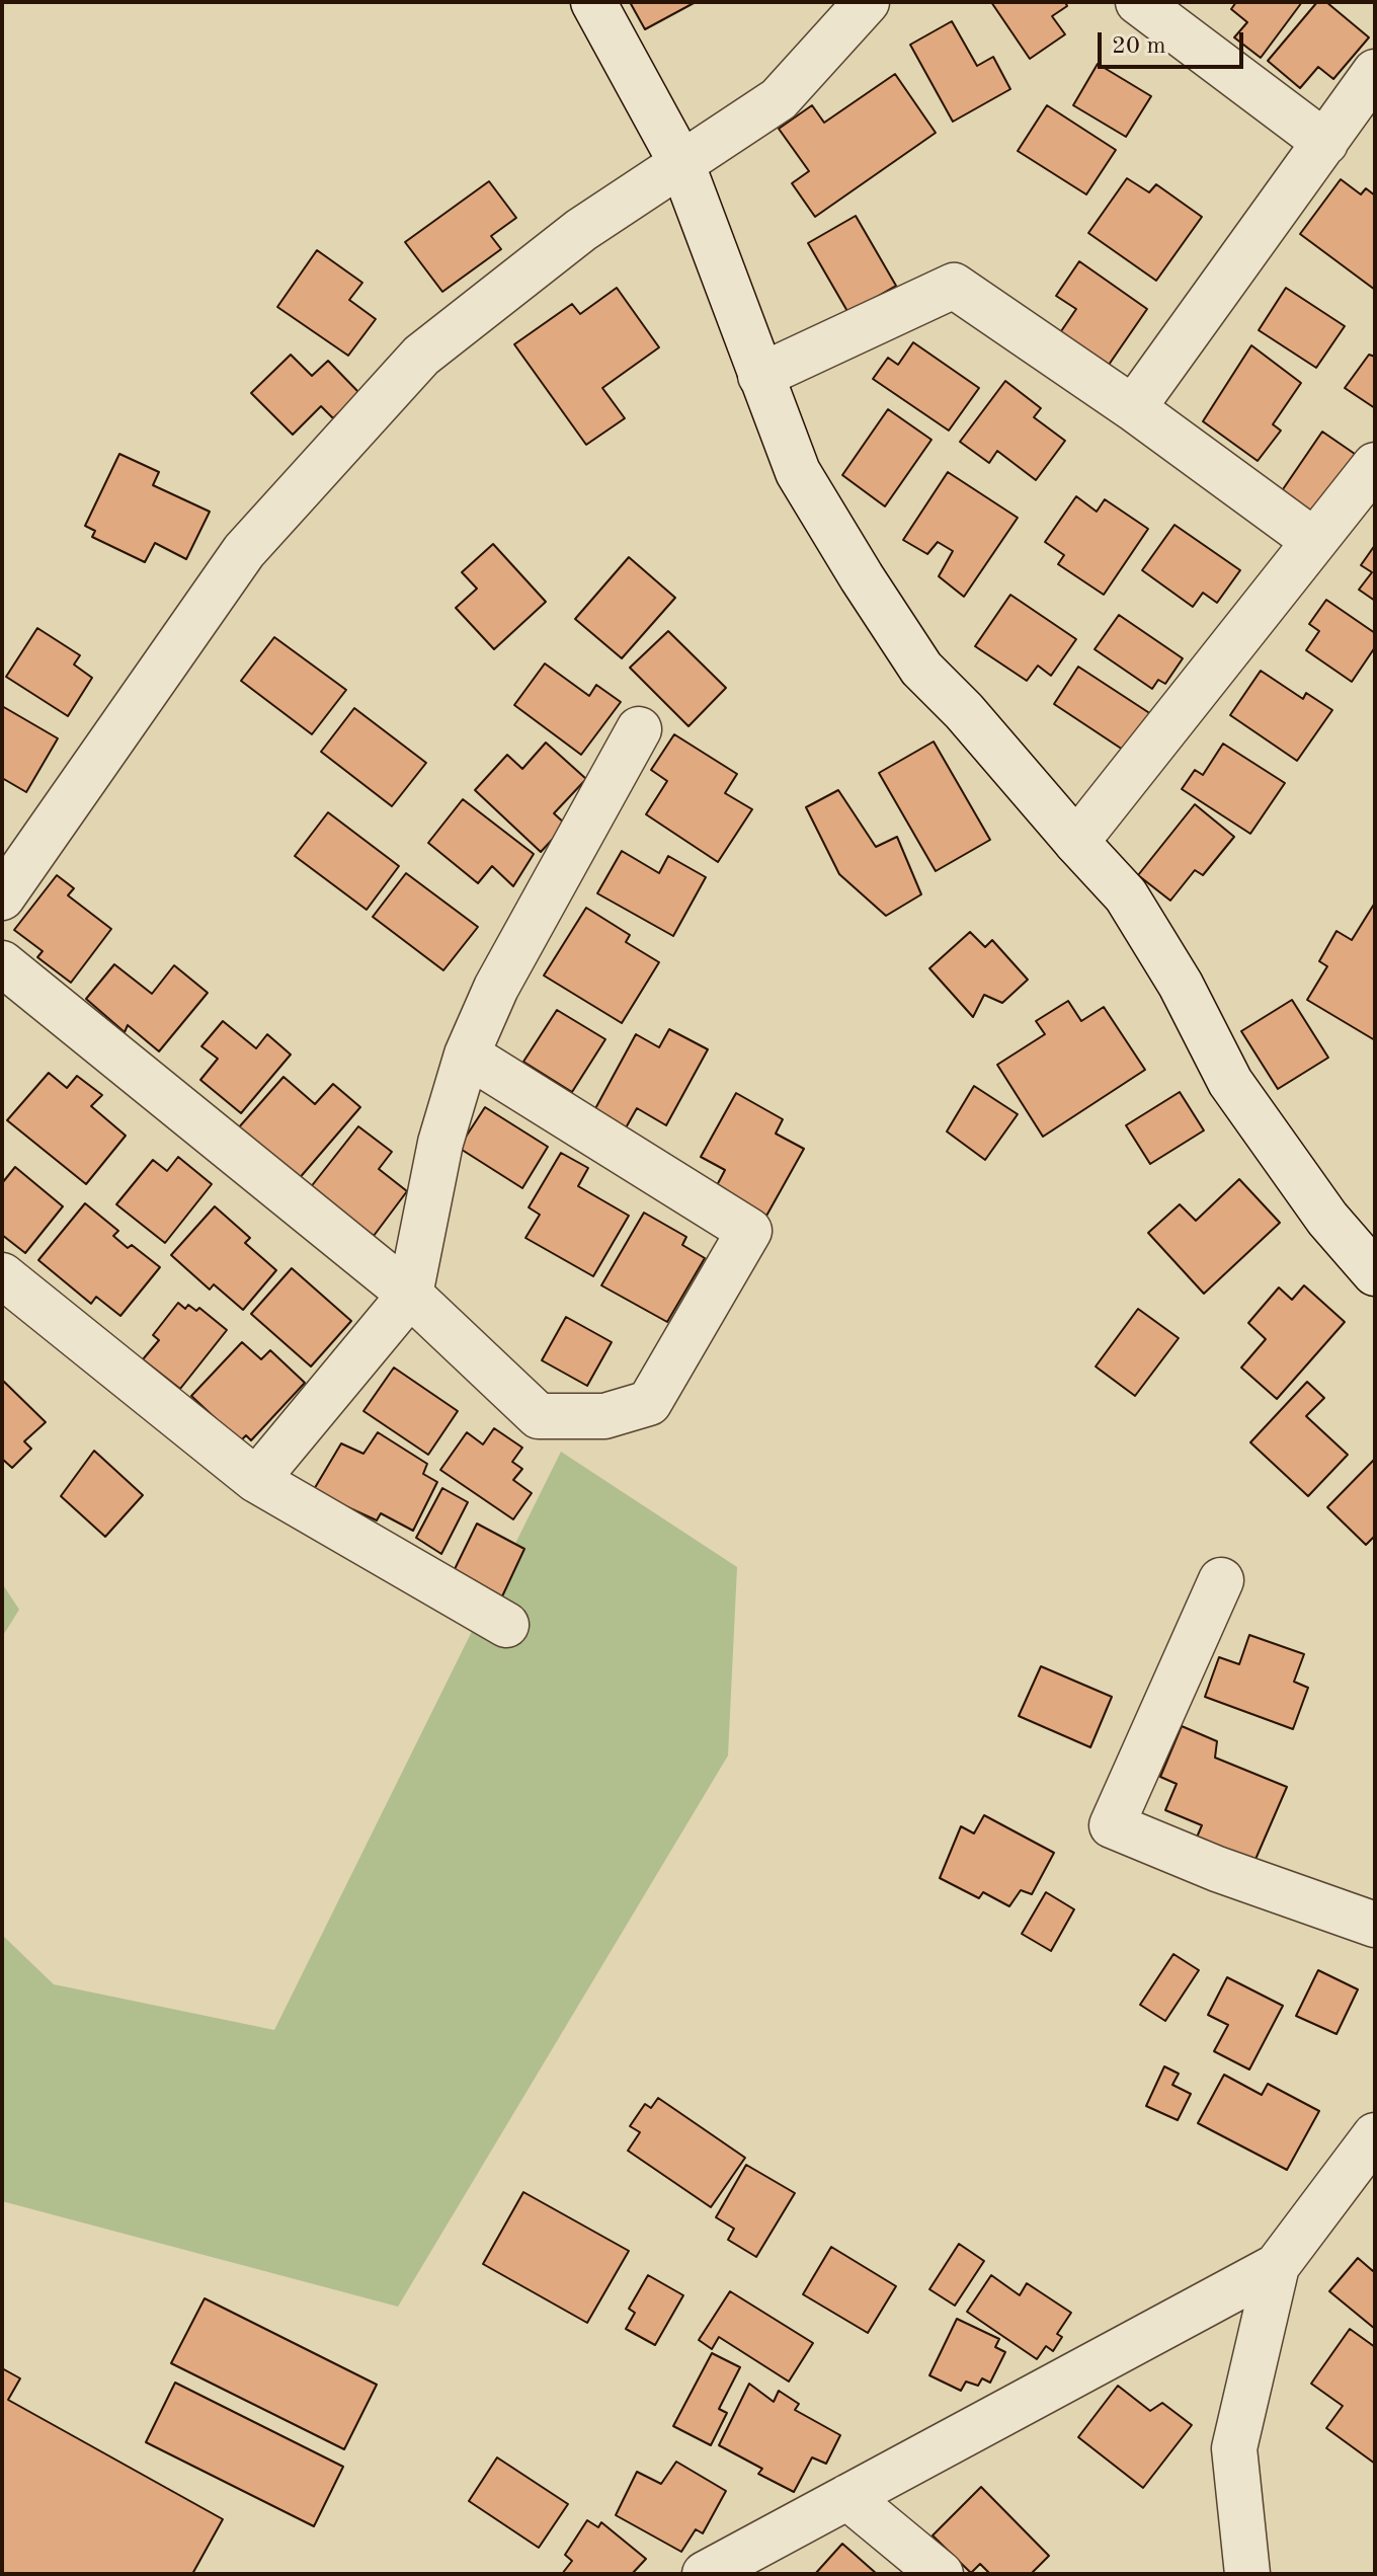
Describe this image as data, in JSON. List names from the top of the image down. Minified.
{"scale_bar":"20 m"}
